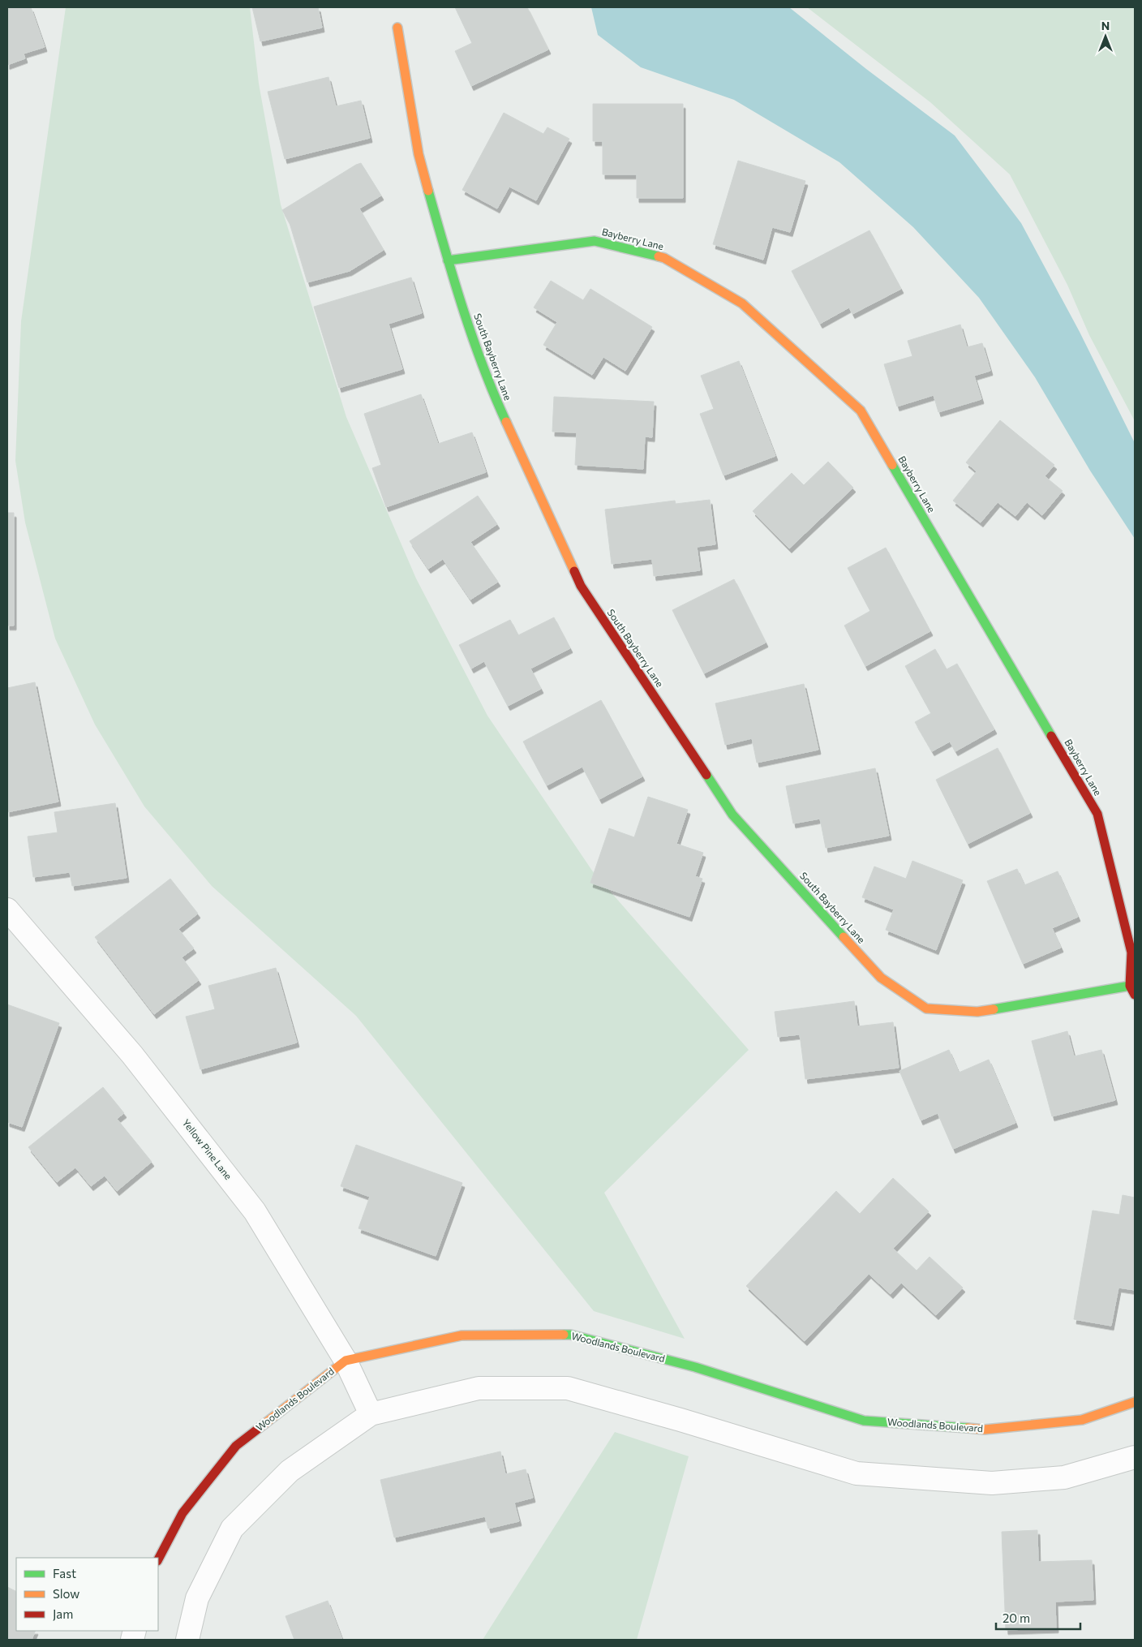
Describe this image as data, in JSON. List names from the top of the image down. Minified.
{"streets":{"street":["Bayberry Lane","South Bayberry Lane","Yellow Pine Lane","Woodlands Boulevard"]},"crossings":[["Bayberry Lane","South Bayberry Lane"],["Yellow Pine Lane","Woodlands Boulevard"]],"legend":["Fast","Slow","Jam"],"scale_bar":"20 m","north":"top"}
